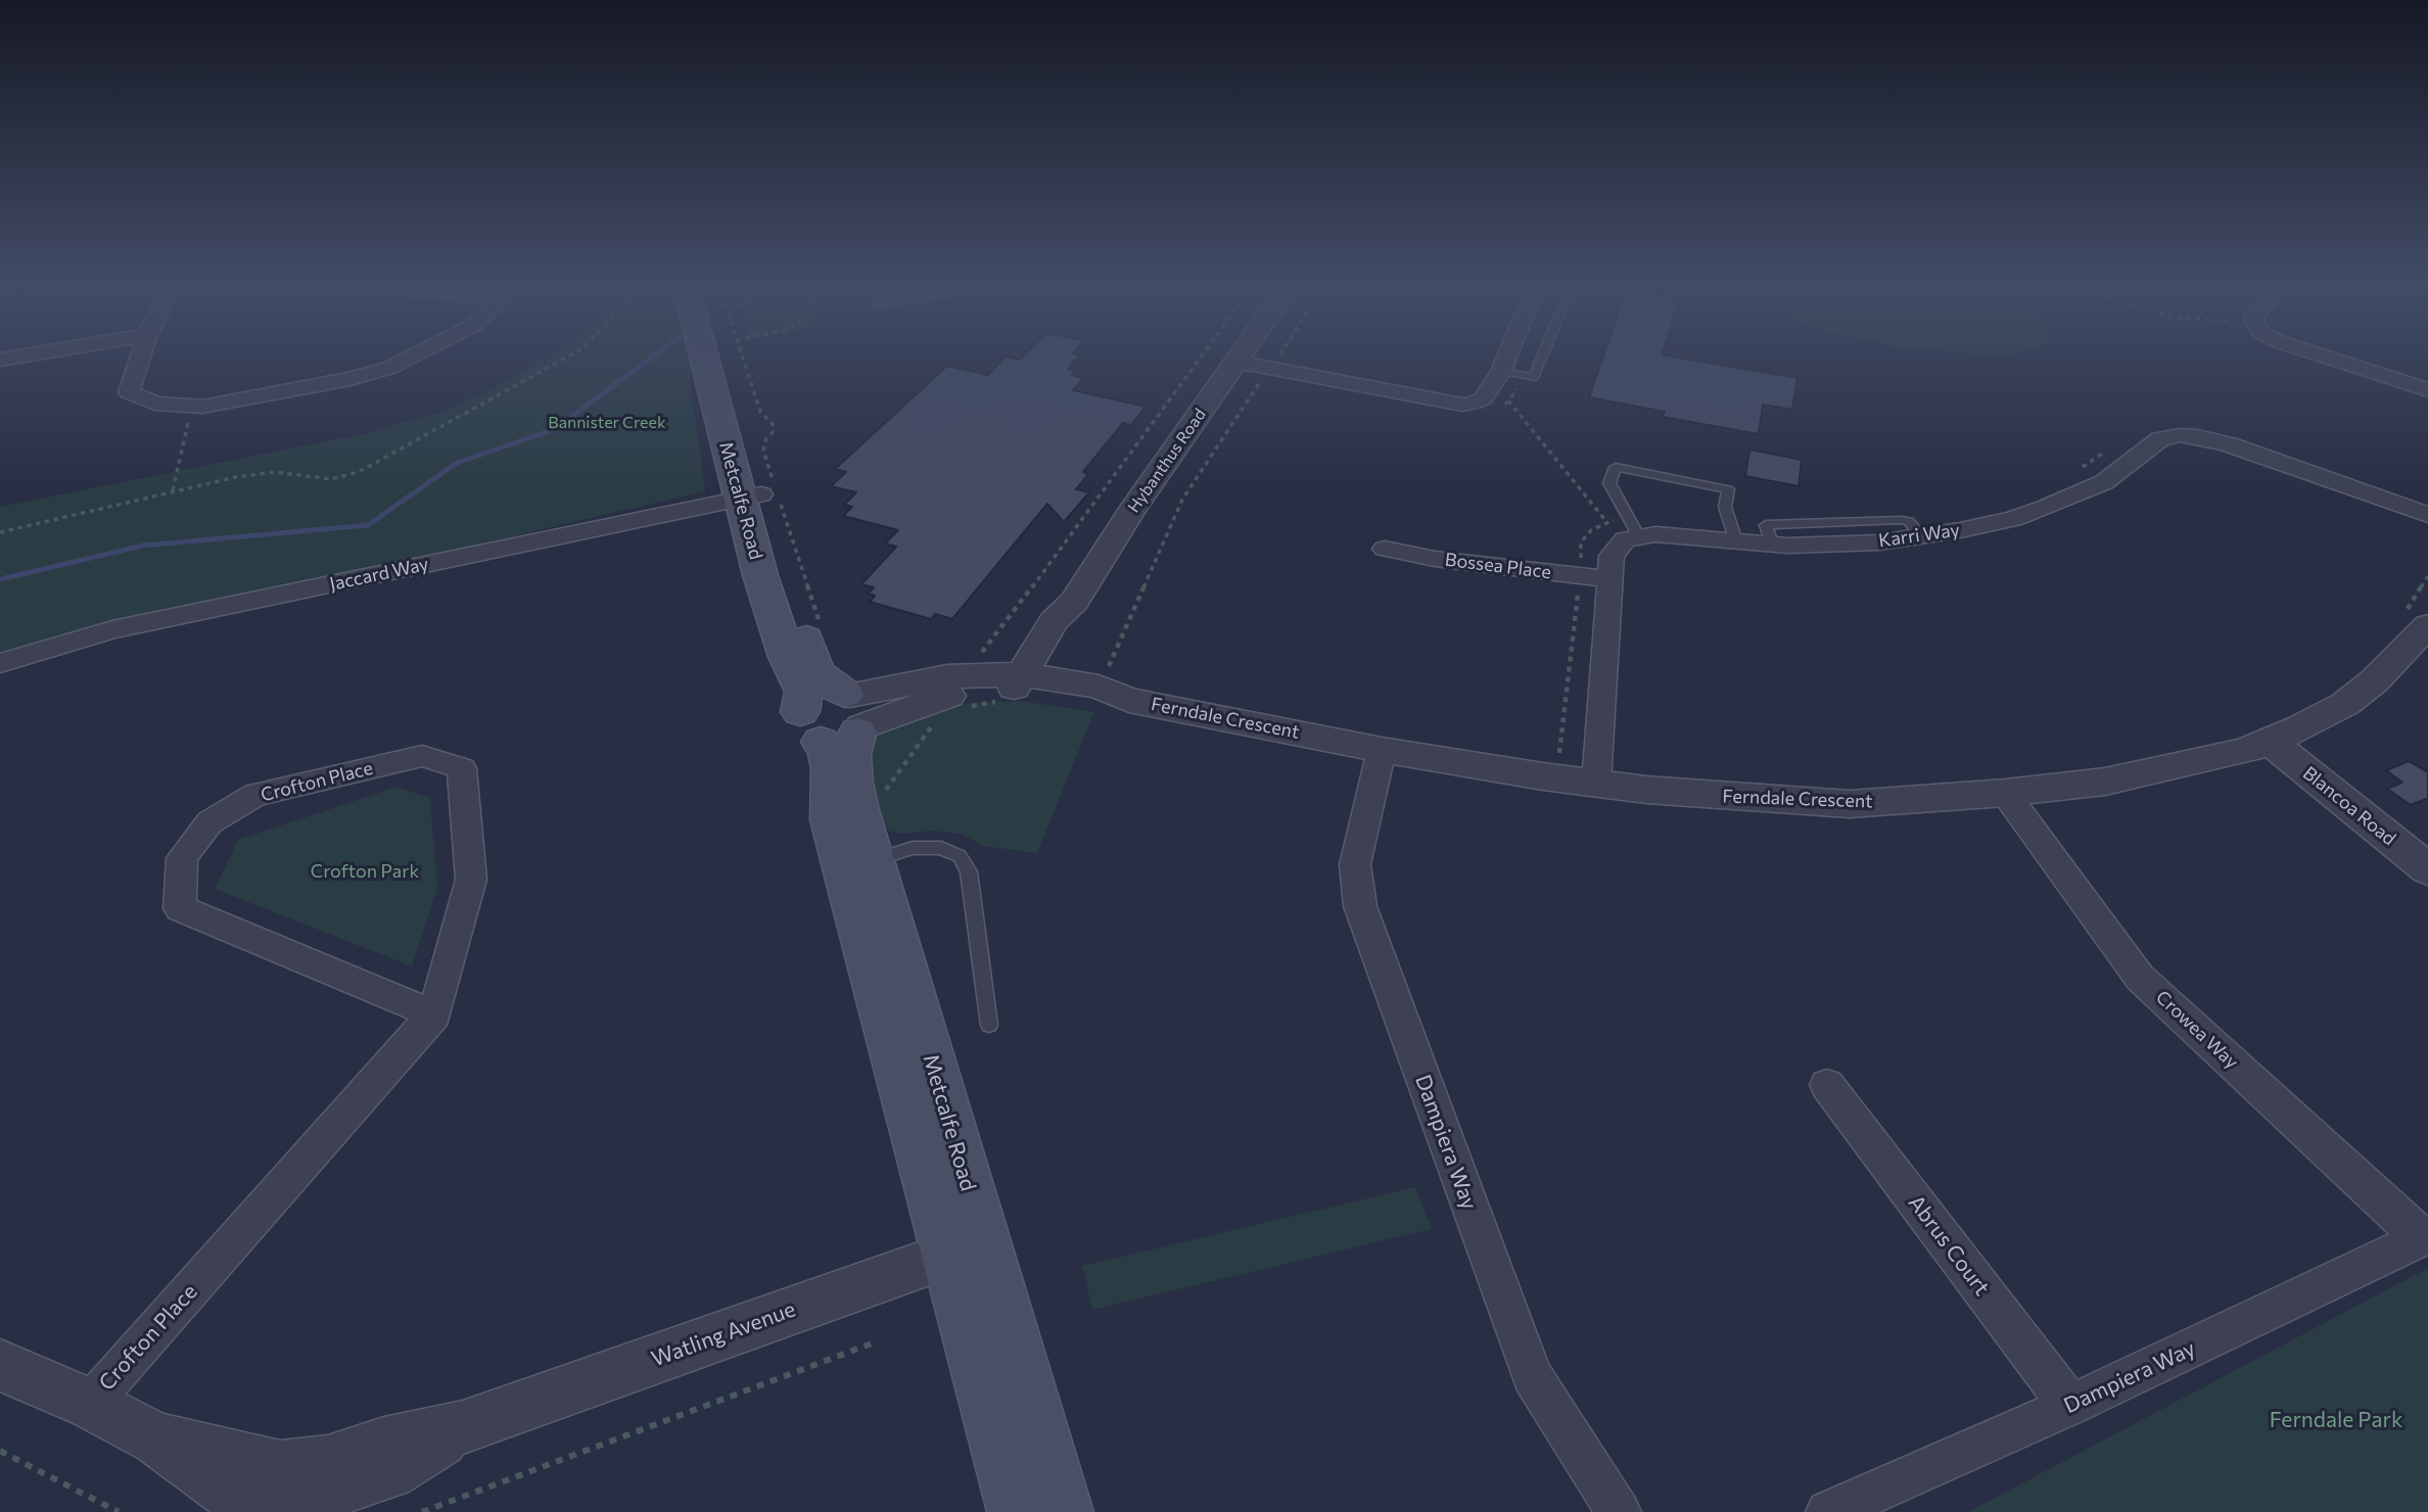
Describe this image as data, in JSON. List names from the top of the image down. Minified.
{"streets":{"main road":["Metcalfe Road"],"street":["Hybanthus Road","Karri Way","Bossea Place","Jaccard Way","Ferndale Crescent","Crofton Place","Blancoa Road","Crowea Way","Dampiera Way","Abrus Court","Watling Avenue"]},"crossings":[["Hybanthus Road","Ferndale Crescent"],["Metcalfe Road","Jaccard Way"],["Metcalfe Road","Ferndale Crescent"],["Metcalfe Road","Watling Avenue"],["Ferndale Crescent","Blancoa Road"],["Ferndale Crescent","Crowea Way"],["Ferndale Crescent","Dampiera Way"],["Crofton Place","Watling Avenue"],["Crowea Way","Dampiera Way"],["Dampiera Way","Abrus Court"]],"parks":["Bannister Creek","Crofton Park","Ferndale Park"]}
